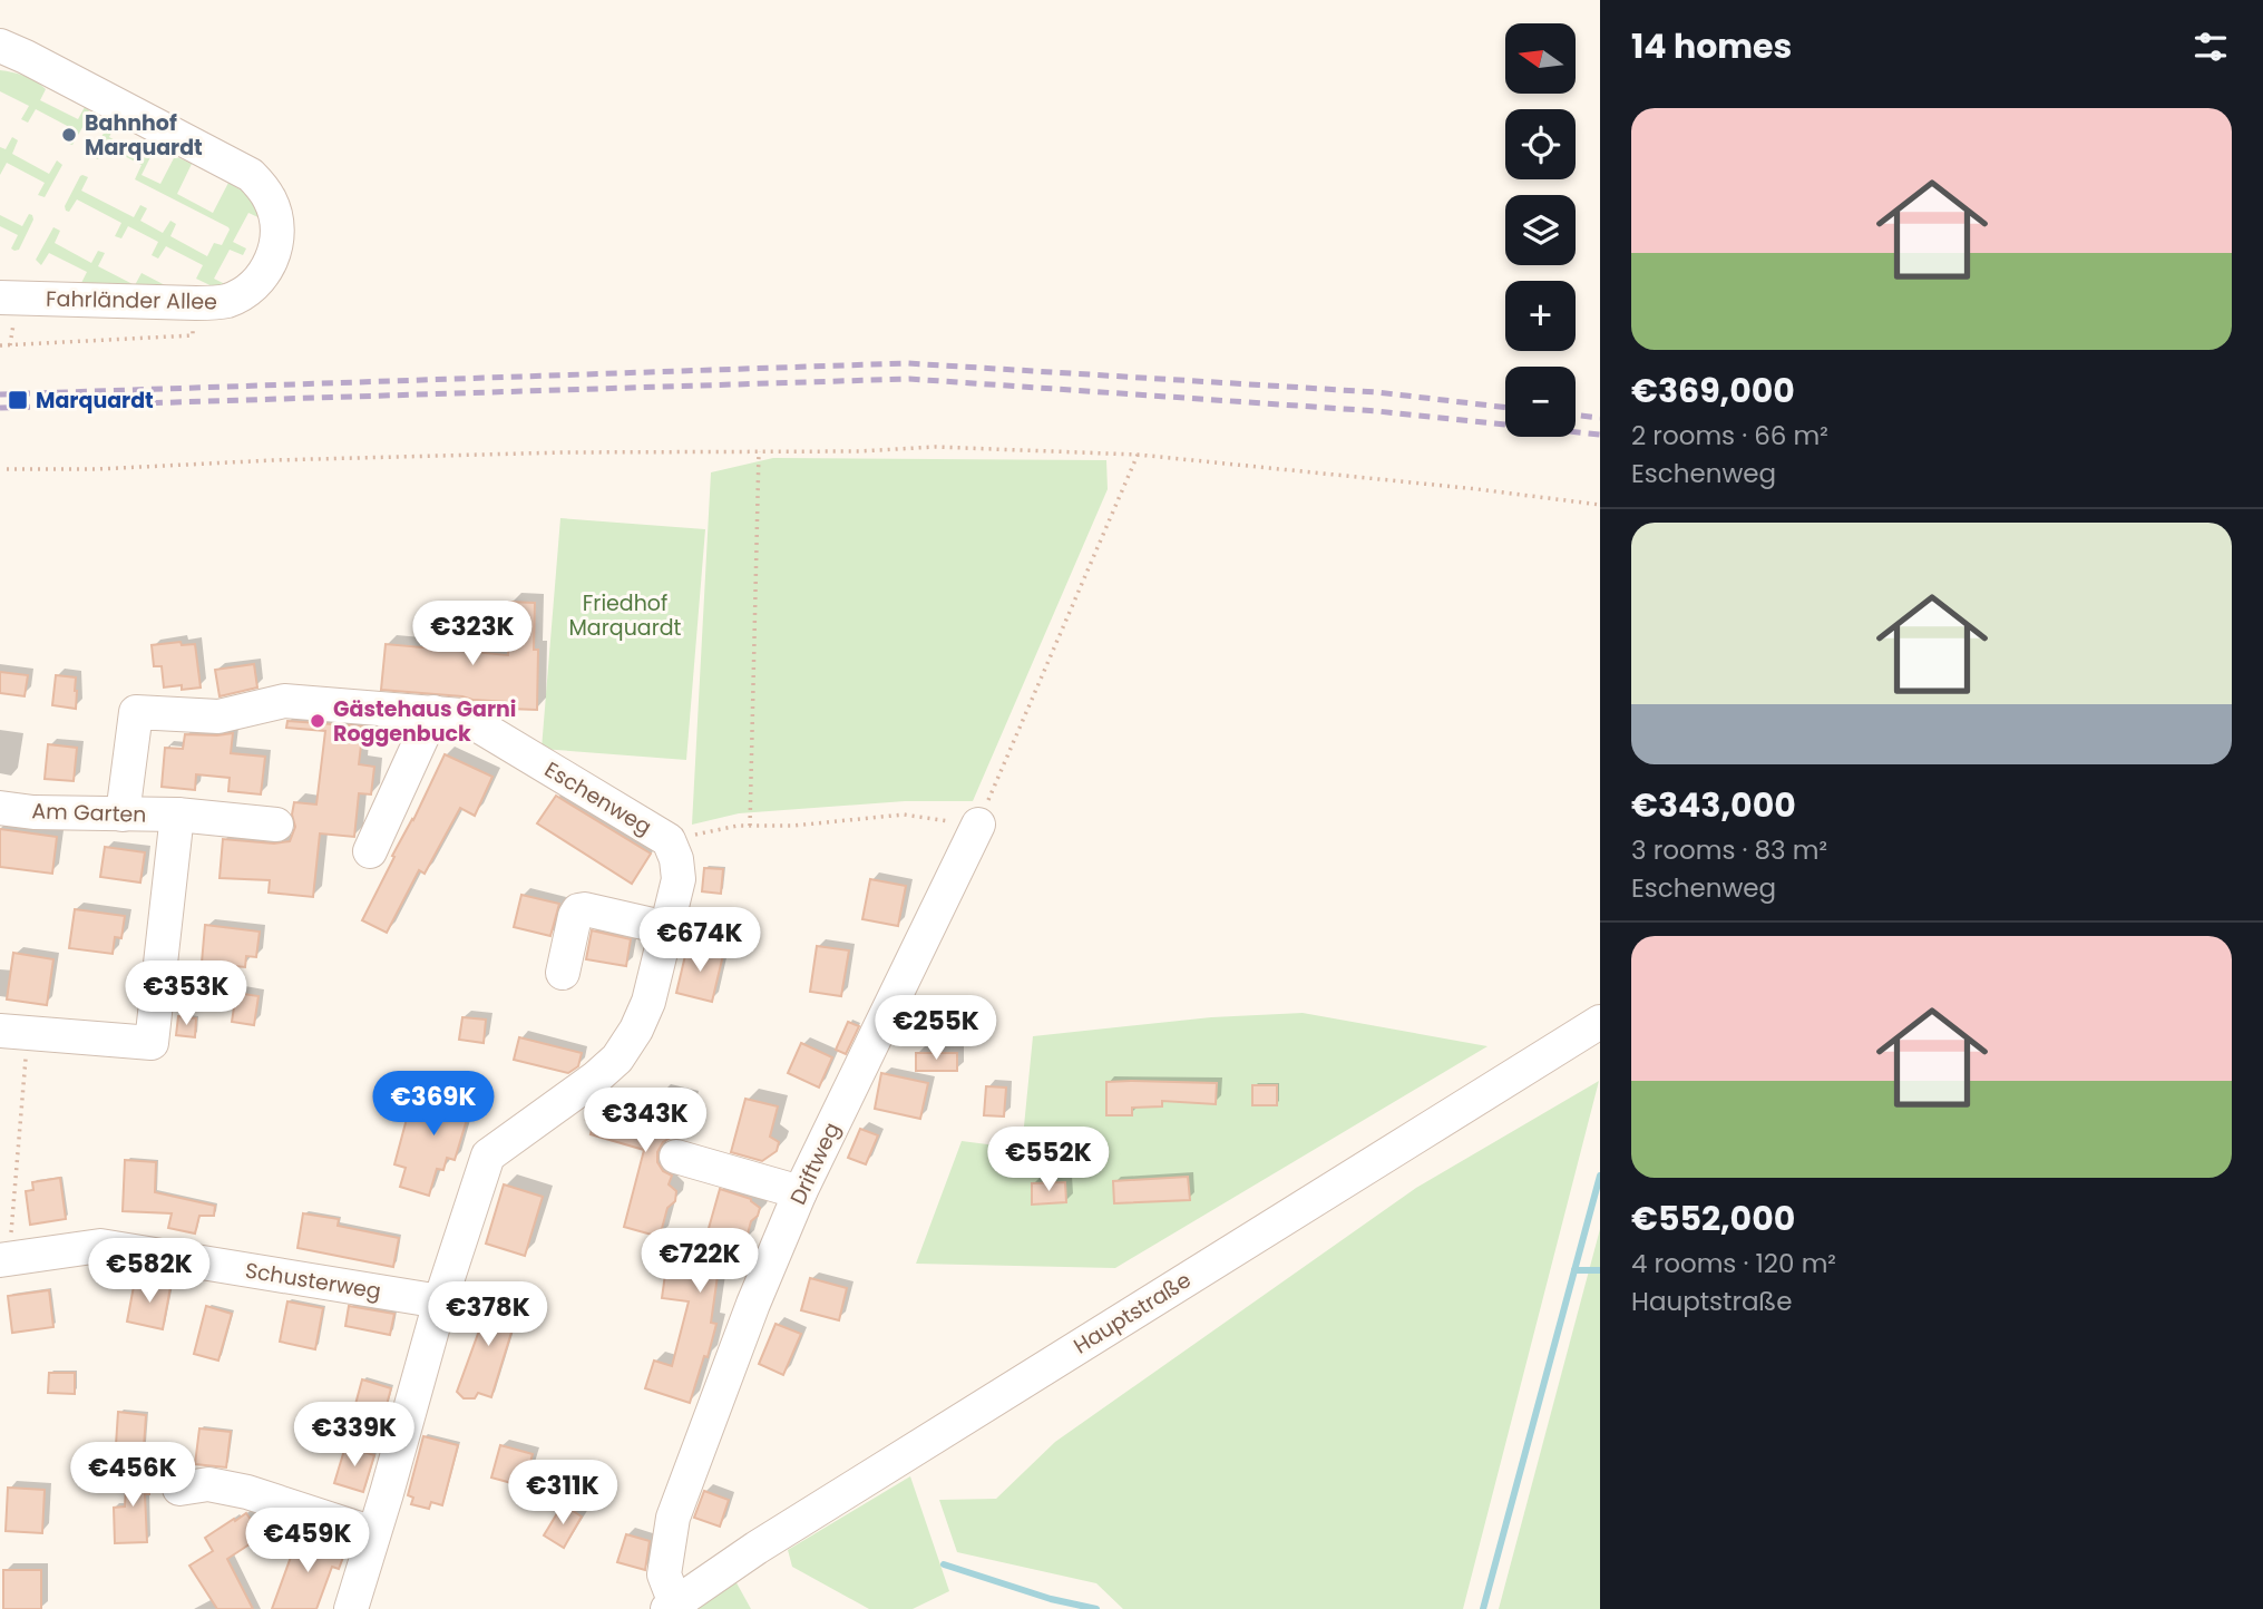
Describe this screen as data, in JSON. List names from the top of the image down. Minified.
{"streets":{"street":["Fahrländer Allee","Eschenweg","Am Garten","Driftweg","Schusterweg","Hauptstraße"]},"crossings":[["Eschenweg","Am Garten"],["Eschenweg","Schusterweg"],["Driftweg","Hauptstraße"]],"parks":["Friedhof Marquardt"],"places":{"other":["Bahnhof Marquardt","Gästehaus Garni Roggenbuck"],"transit":["Marquardt"]},"north":"left","page":{"heading":"14 homes","map_buttons":["+","−"],"list":[{"name":"€369,000","note":"2 rooms · 66 m² · Eschenweg"},{"name":"€343,000","note":"3 rooms · 83 m² · Eschenweg"},{"name":"€552,000","note":"4 rooms · 120 m² · Hauptstraße"}],"price":["€323K","€674K","€353K","€255K","€369K","€343K","€552K","€722K","€582K","€378K","€339K","€456K","€311K","€459K"]}}
